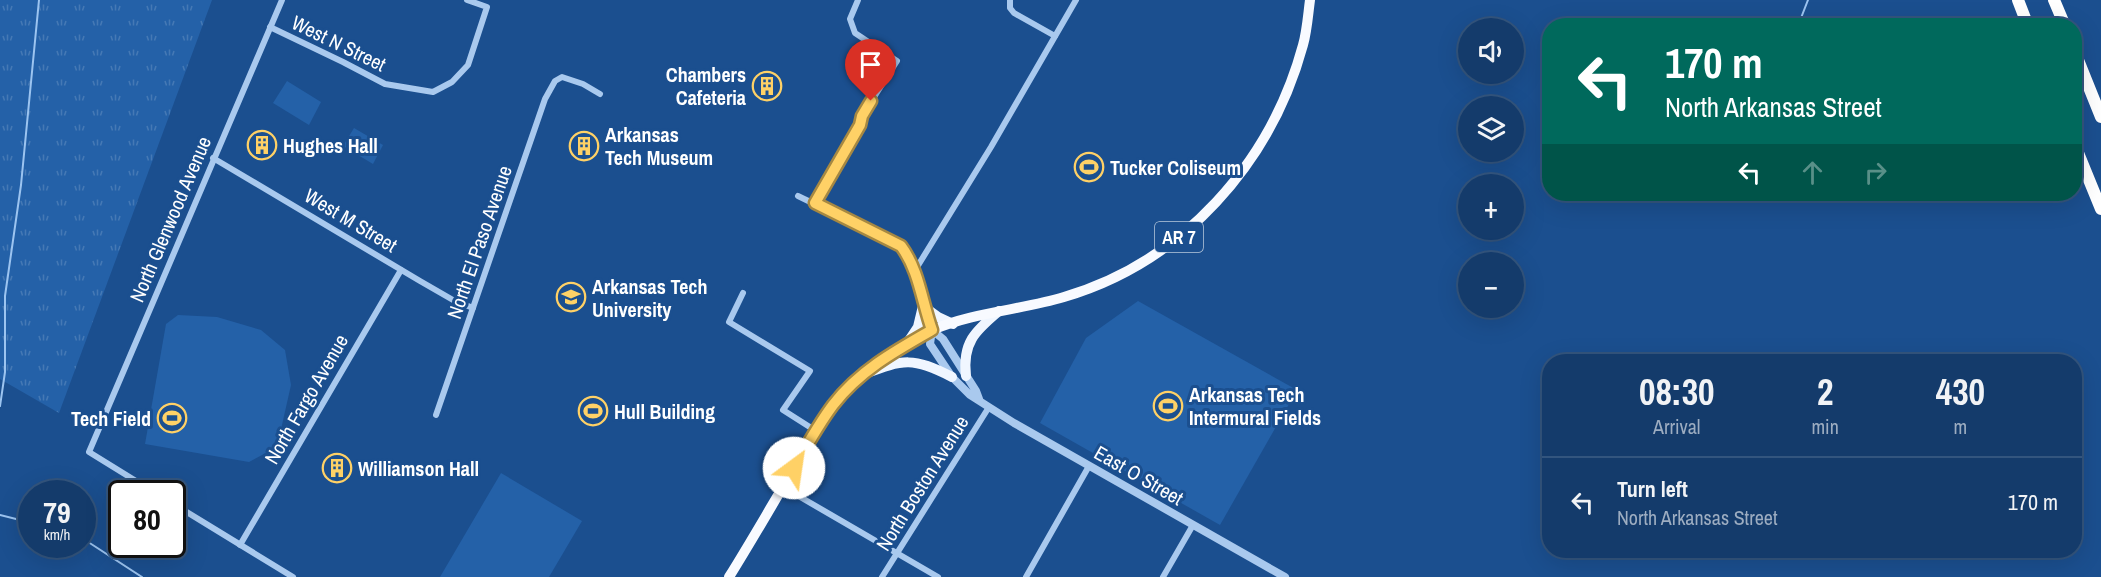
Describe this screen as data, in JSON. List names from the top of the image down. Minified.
{"streets":{"highway":["AR 7"],"street":["West N Street","North Glenwood Avenue","West M Street","North El Paso Avenue","North Fargo Avenue","East O Street","North Boston Avenue"]},"crossings":[["West N Street","North Glenwood Avenue"],["North Glenwood Avenue","West M Street"],["West M Street","North El Paso Avenue"],["West M Street","North Fargo Avenue"],["AR 7","East O Street"],["East O Street","North Boston Avenue"]],"places":{"building":["Chambers Cafeteria","Hughes Hall","Arkansas Tech Museum","Williamson Hall"],"sports":["Tucker Coliseum","Arkansas Tech Intermural Fields","Hull Building","Tech Field"],"school or university":["Arkansas Tech University"]},"page":{"map_buttons":["+","−"],"turn":["170 m","North Arkansas Street"],"eta":["08:30","Arrival","2","min","430","m"],"list":[{"name":"Turn left","note":"North Arkansas Street","value":"170 m"}],"speed":"79 km/h","limit":"80"}}
